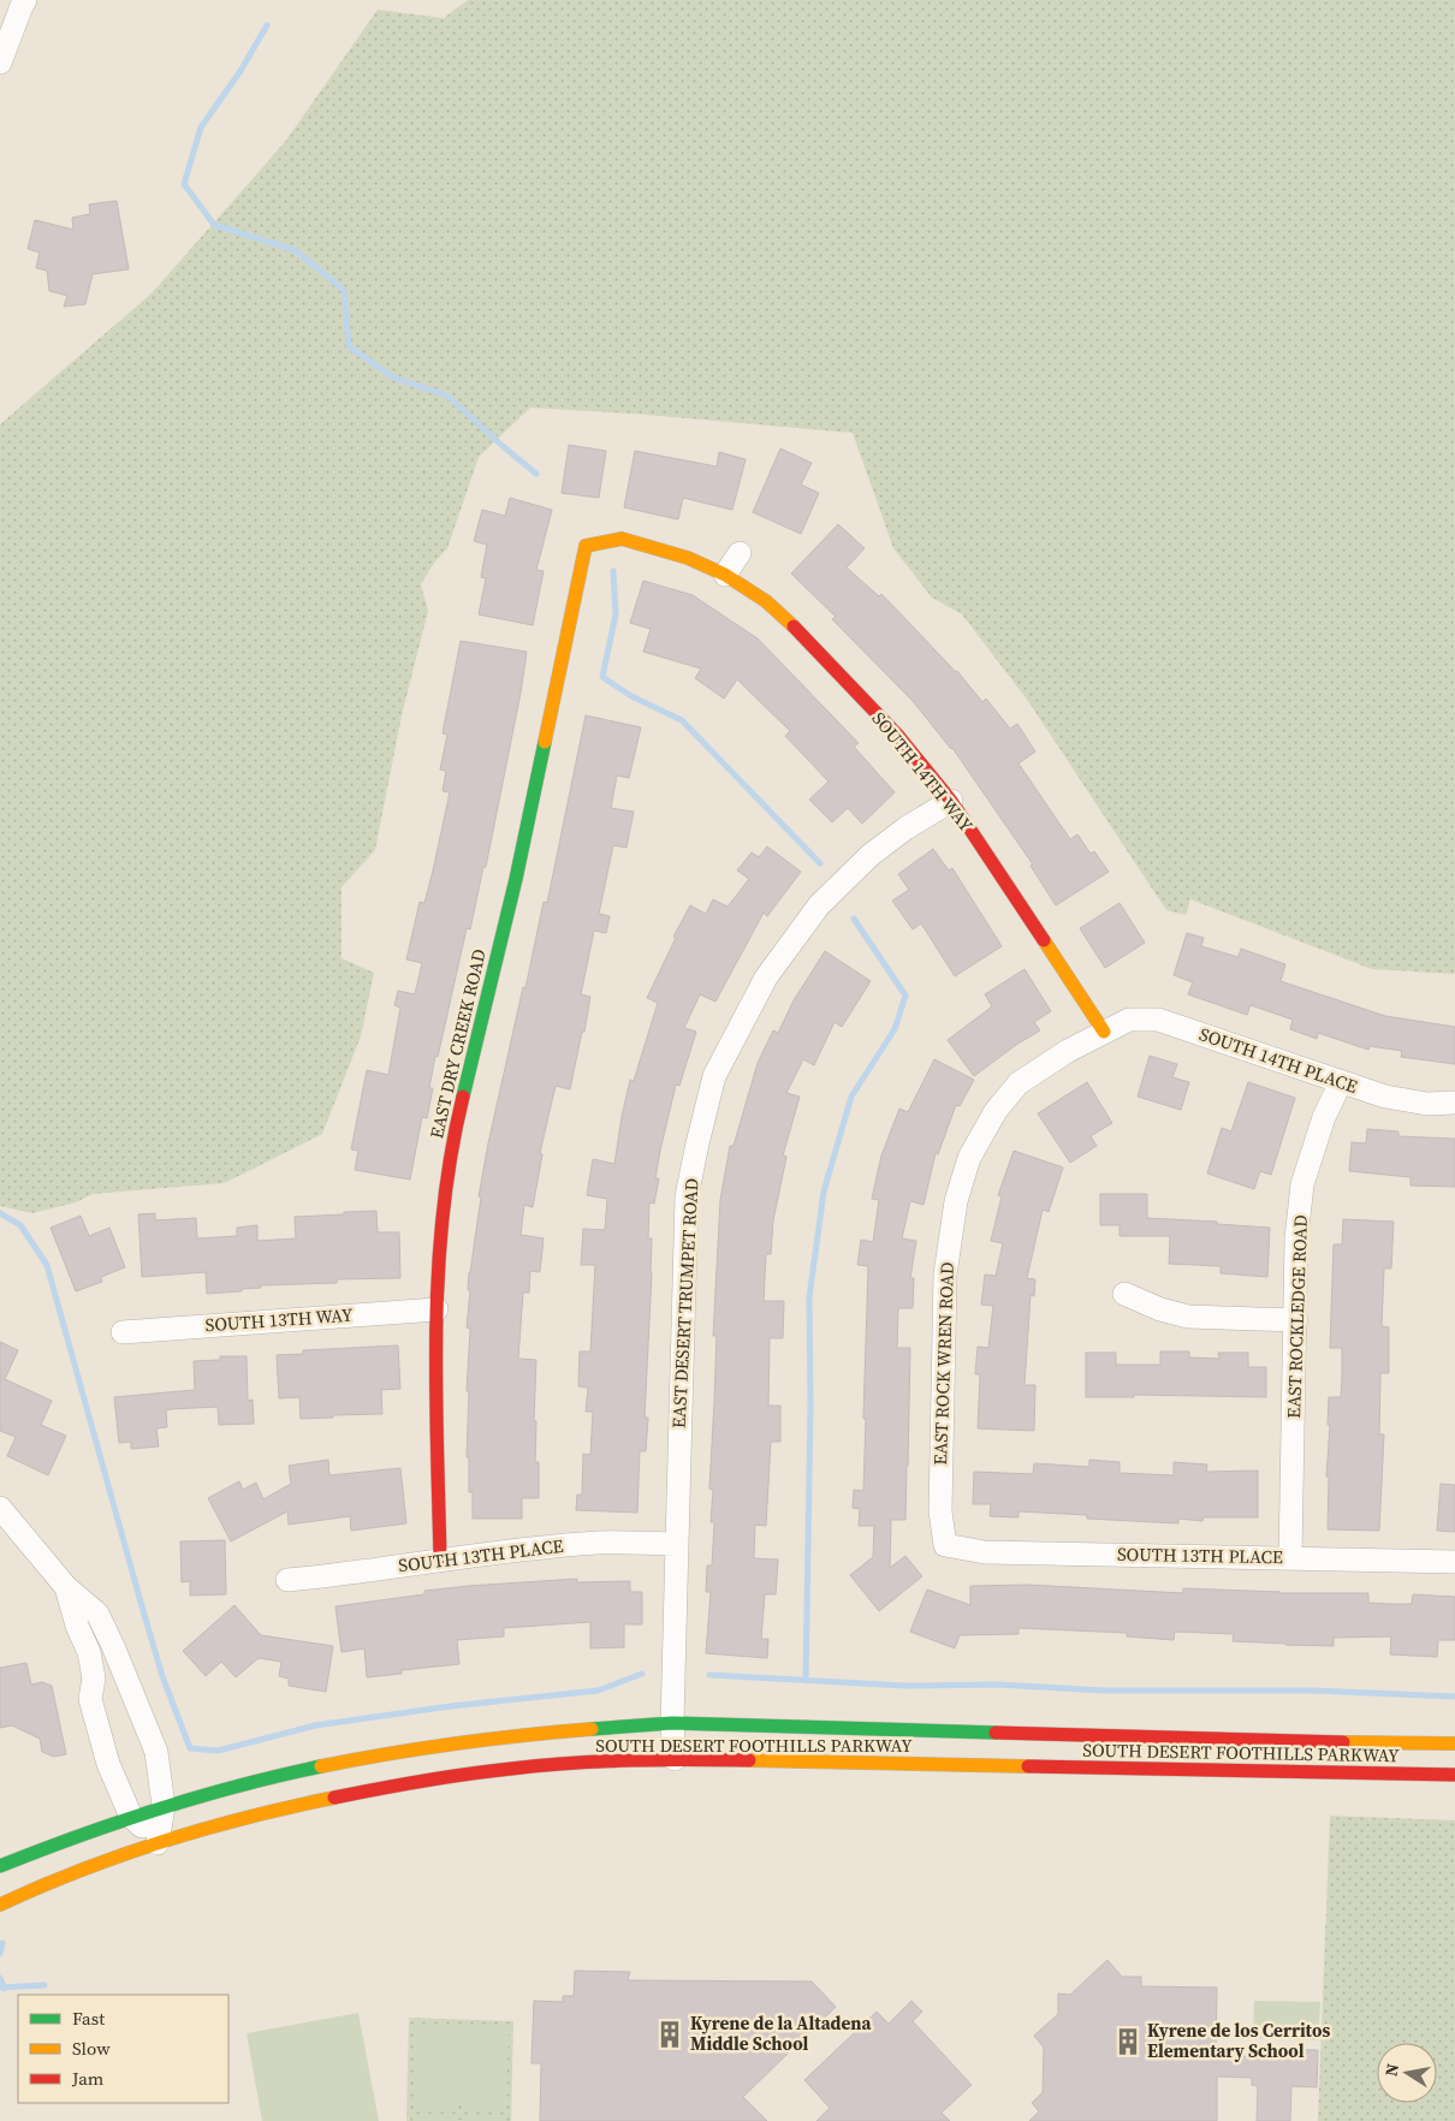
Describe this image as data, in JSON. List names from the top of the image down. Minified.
{"streets":{"street":["SOUTH 14TH WAY","EAST DRY CREEK ROAD","SOUTH 14TH PLACE","EAST DESERT TRUMPET ROAD","EAST ROCKLEDGE ROAD","SOUTH 13TH WAY","EAST ROCK WREN ROAD","SOUTH 13TH PLACE","SOUTH DESERT FOOTHILLS PARKWAY"]},"crossings":[["SOUTH 14TH WAY","EAST DRY CREEK ROAD"],["SOUTH 14TH WAY","SOUTH 14TH PLACE"],["SOUTH 14TH WAY","EAST DESERT TRUMPET ROAD"],["SOUTH 14TH WAY","EAST ROCK WREN ROAD"],["EAST DRY CREEK ROAD","SOUTH 13TH WAY"],["EAST DRY CREEK ROAD","SOUTH 13TH PLACE"],["SOUTH 14TH PLACE","EAST ROCKLEDGE ROAD"],["SOUTH 14TH PLACE","EAST ROCK WREN ROAD"],["EAST DESERT TRUMPET ROAD","SOUTH 13TH PLACE"],["EAST DESERT TRUMPET ROAD","SOUTH DESERT FOOTHILLS PARKWAY"],["EAST ROCKLEDGE ROAD","SOUTH 13TH PLACE"],["EAST ROCK WREN ROAD","SOUTH 13TH PLACE"]],"places":{"building":["Kyrene de la Altadena Middle School","Kyrene de los Cerritos Elementary School"]},"legend":["Fast","Slow","Jam"],"north":"left"}
